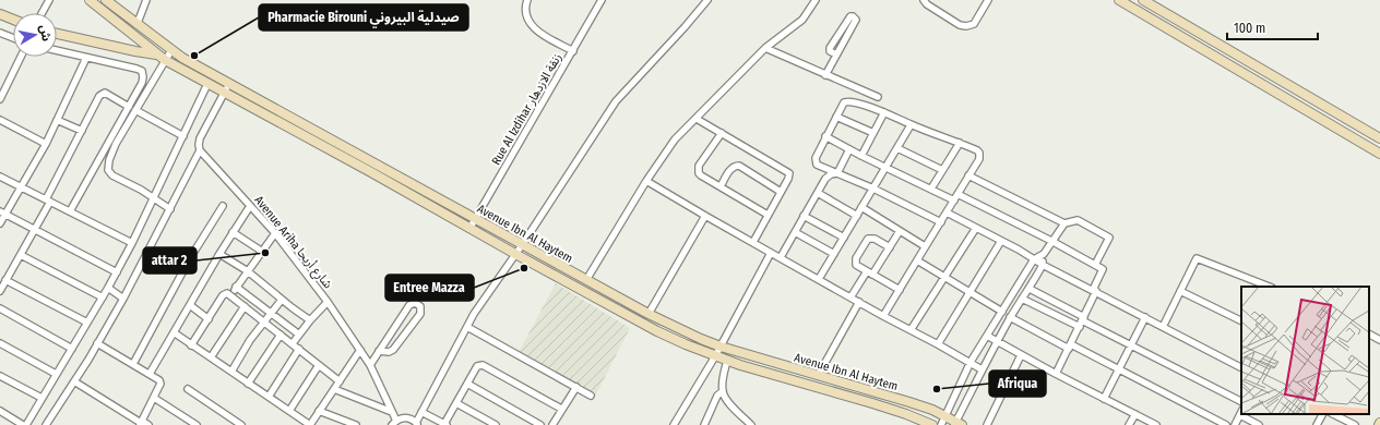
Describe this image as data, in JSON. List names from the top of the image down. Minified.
{"streets":{"street":["Rue Al Izdihar زنقة الازدهار","Avenue Ibn Al Haytem","Avenue Ariha شارع أريحا"]},"crossings":[["Rue Al Izdihar زنقة الازدهار","Avenue Ibn Al Haytem"]],"places":["Pharmacie Birouni صيدلية البيروني","attar 2","Entree Mazza","Afriqua"],"scale_bar":"100 m","north":"right"}
